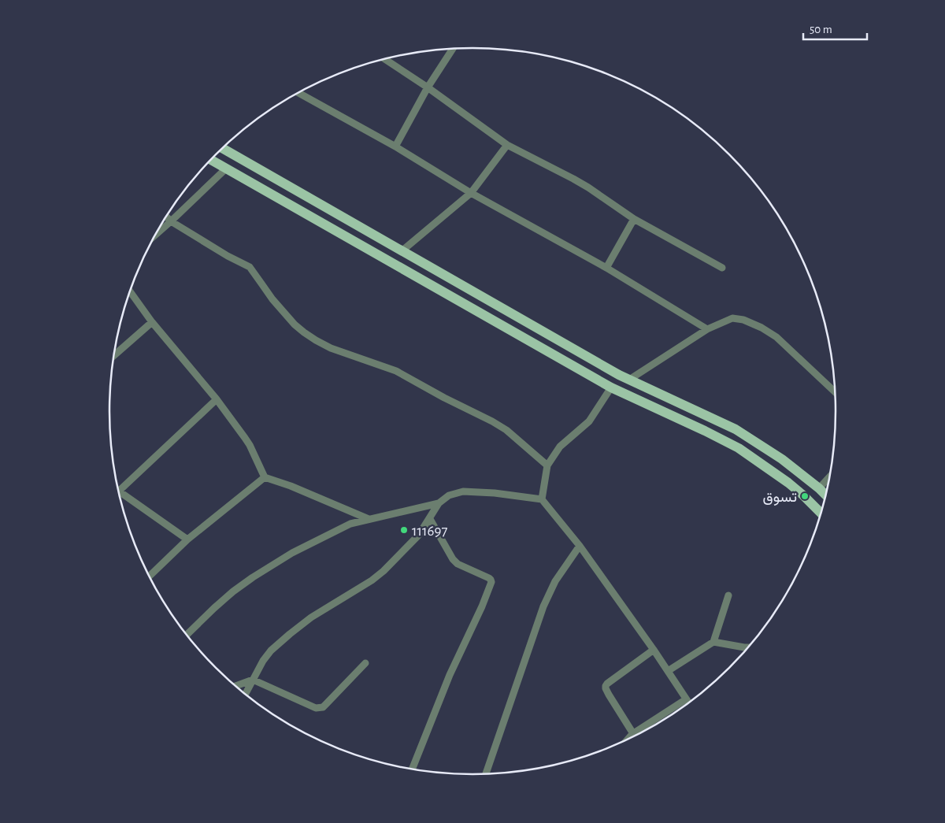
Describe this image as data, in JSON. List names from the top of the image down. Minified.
{"places":["تسوق","111697"],"scale_bar":"50 m"}
